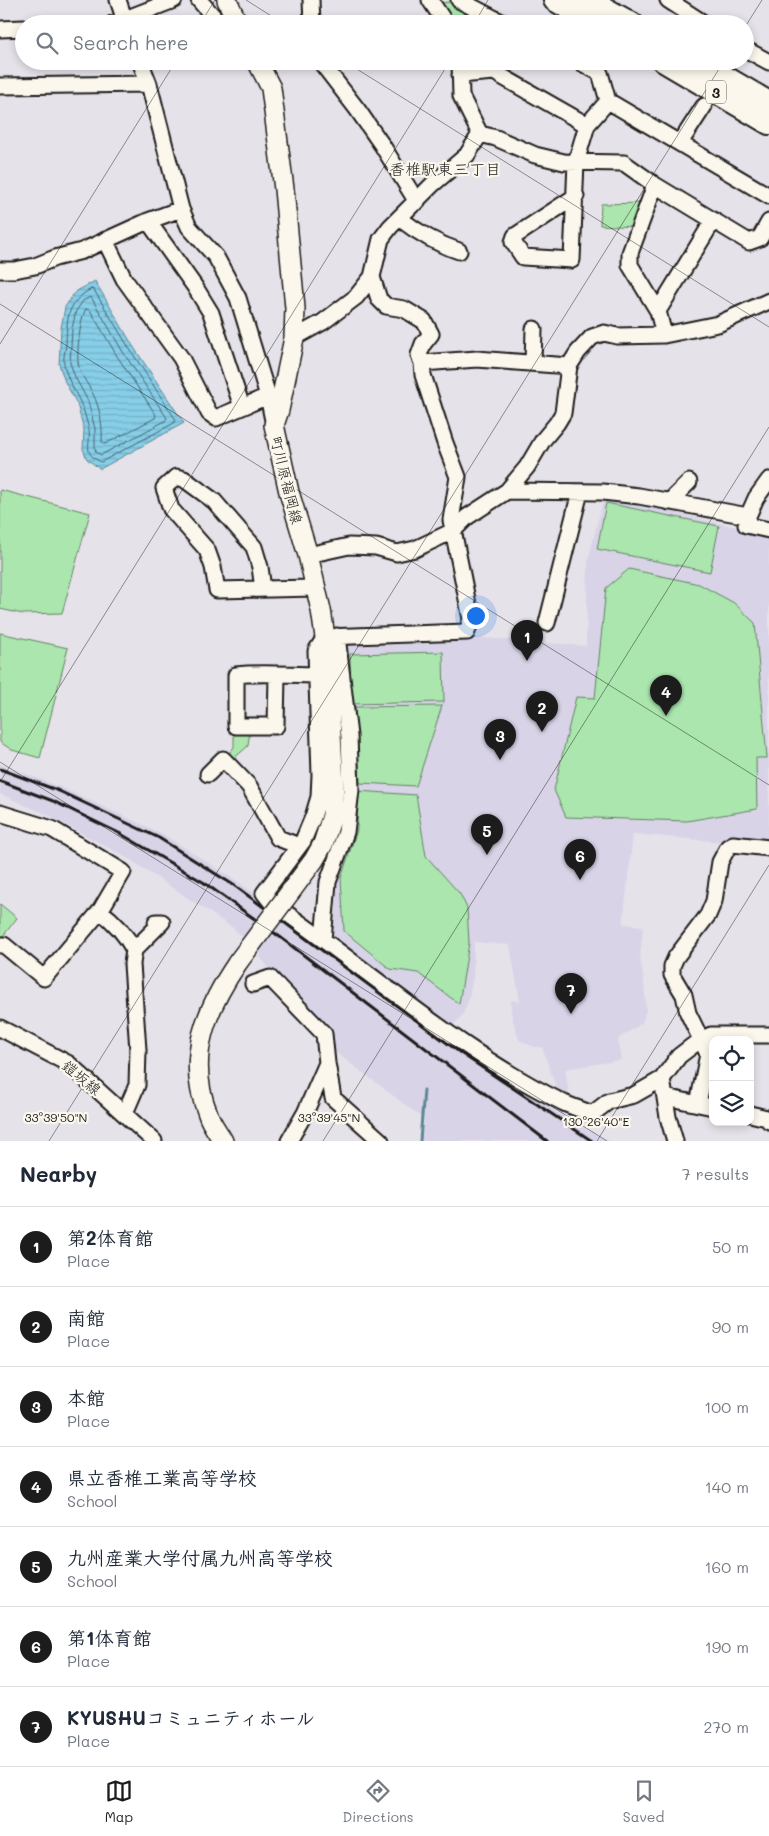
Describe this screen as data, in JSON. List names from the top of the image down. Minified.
{"streets":{"highway":["3"],"main road":["町川原福岡線"],"street":["鎧坂線"]},"districts":["香椎駅東三丁目"],"page":{"search":"Search here","pins":["1","4","2","3","5","6","7"],"heading":["Nearby","7 results"],"list":[{"mark":"1","name":"第2体育館","note":"Place","value":"50 m"},{"mark":"2","name":"南館","note":"Place","value":"90 m"},{"mark":"3","name":"本館","note":"Place","value":"100 m"},{"mark":"4","name":"県立香椎工業高等学校","note":"School","value":"140 m"},{"mark":"5","name":"九州産業大学付属九州高等学校","note":"School","value":"160 m"},{"mark":"6","name":"第1体育館","note":"Place","value":"190 m"},{"mark":"7","name":"KYUSHUコミュニティホール","note":"Place","value":"270 m"}],"nav":["Map","Directions","Saved"]},"coordinates":["33°39'50\"N","33°39'45\"N","130°26'40\"E"]}
